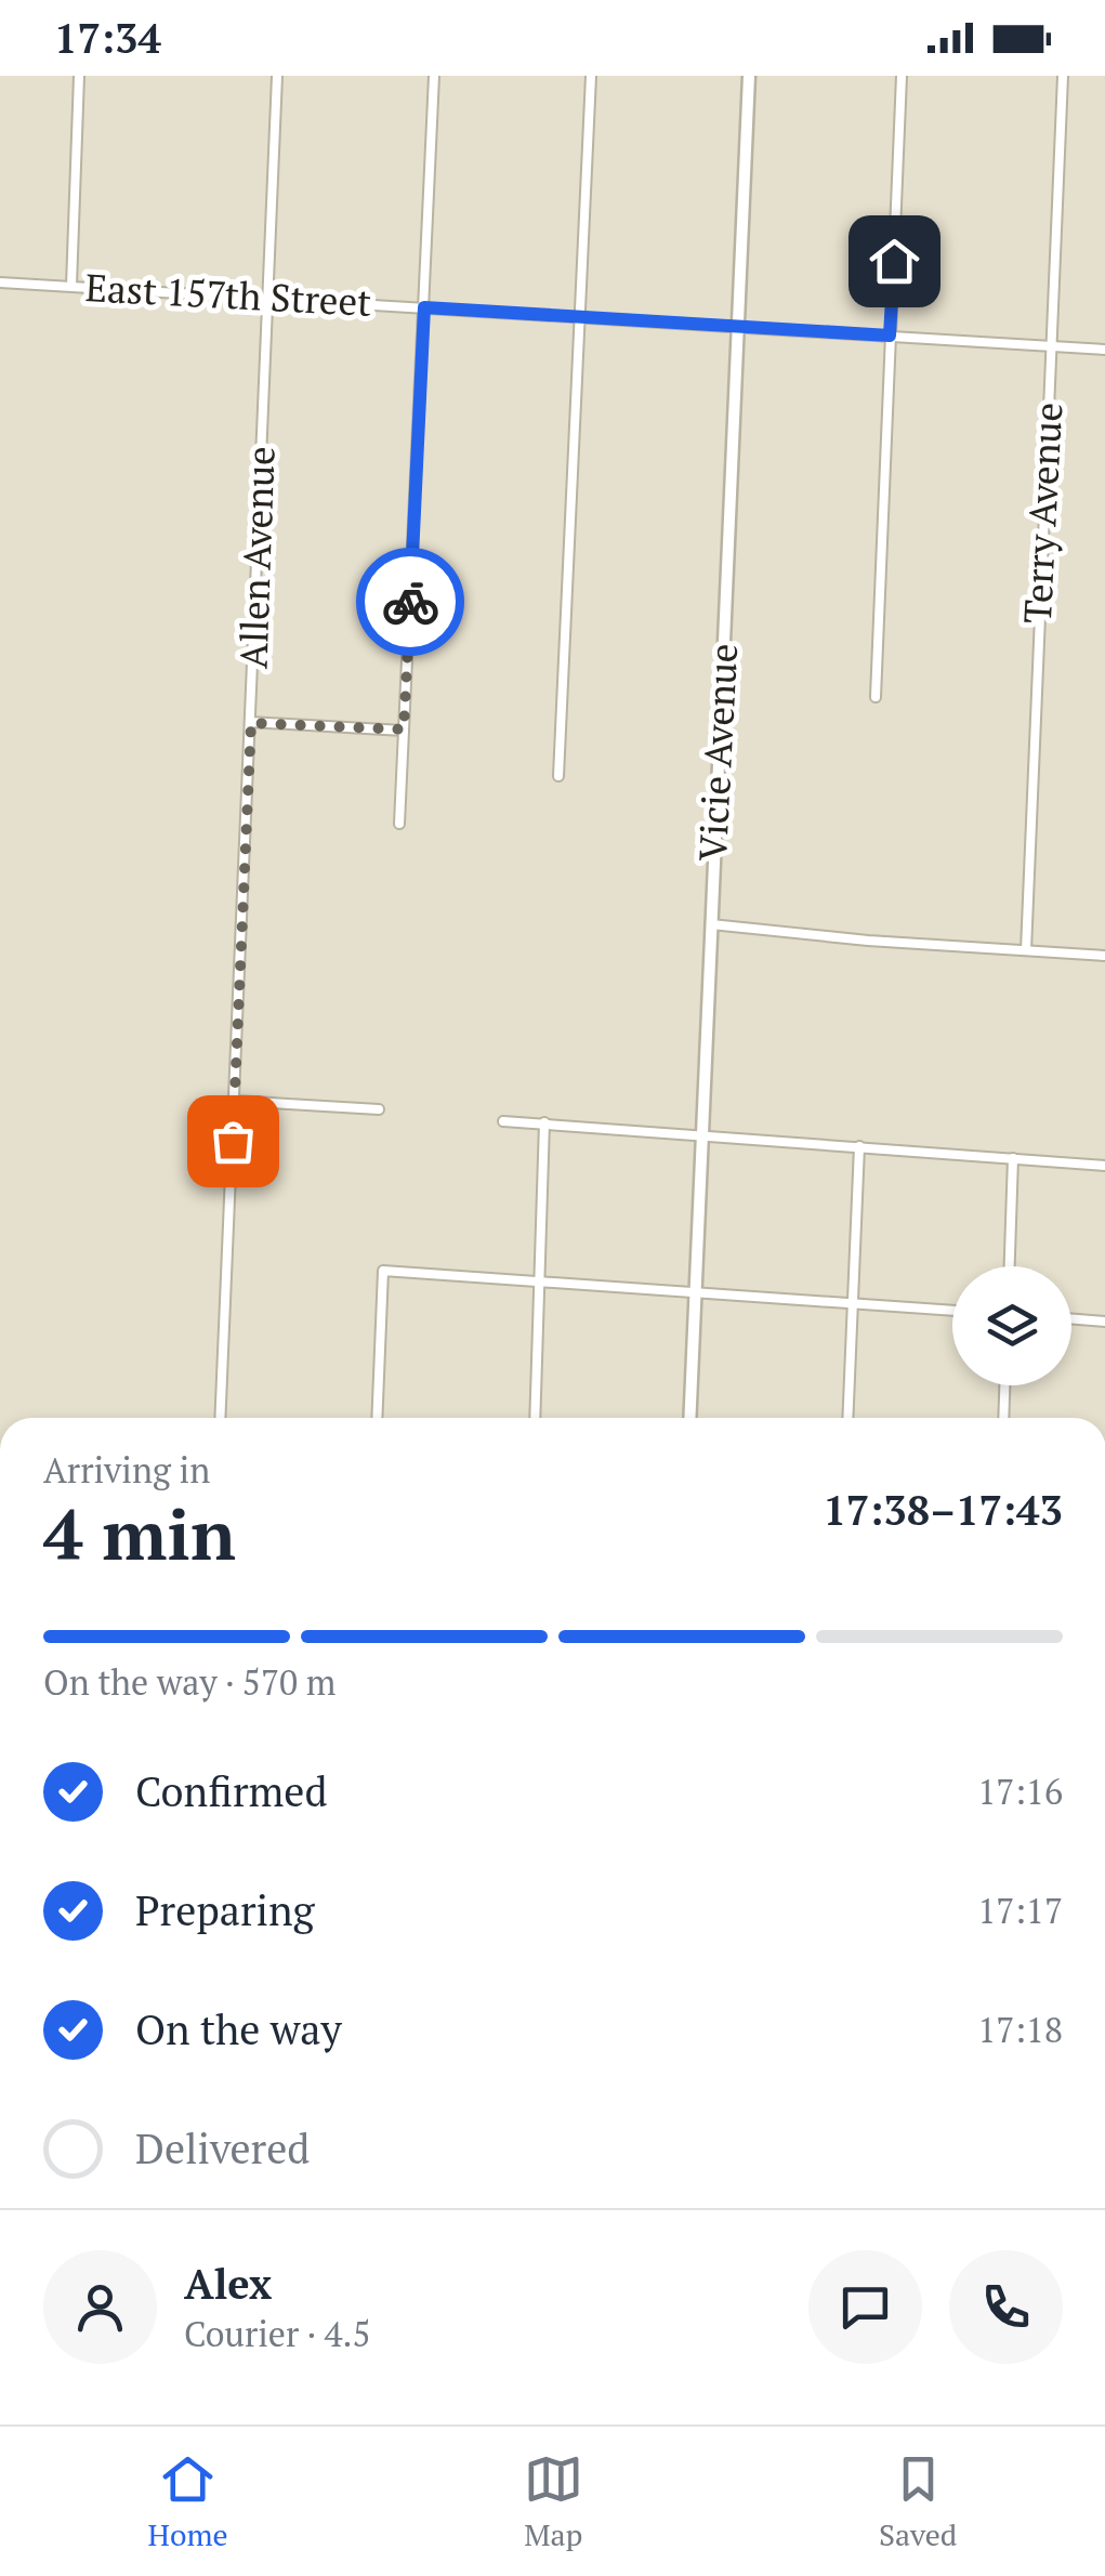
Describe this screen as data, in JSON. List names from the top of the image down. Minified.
{"streets":{"street":["East 157th Street","Terry Avenue","Allen Avenue","Vicie Avenue"]},"crossings":[["East 157th Street","Terry Avenue"],["East 157th Street","Allen Avenue"],["East 157th Street","Vicie Avenue"]],"page":{"status":"17:34","heading":["4 min","Arriving in","17:38–17:43"],"panel":["Alex","Courier · 4.5"],"bar":"On the way · 570 m","list":[["Confirmed","17:16"],["Preparing","17:17"],["On the way","17:18"],"Delivered"],"tabs":["Home","Map","Saved"]}}
